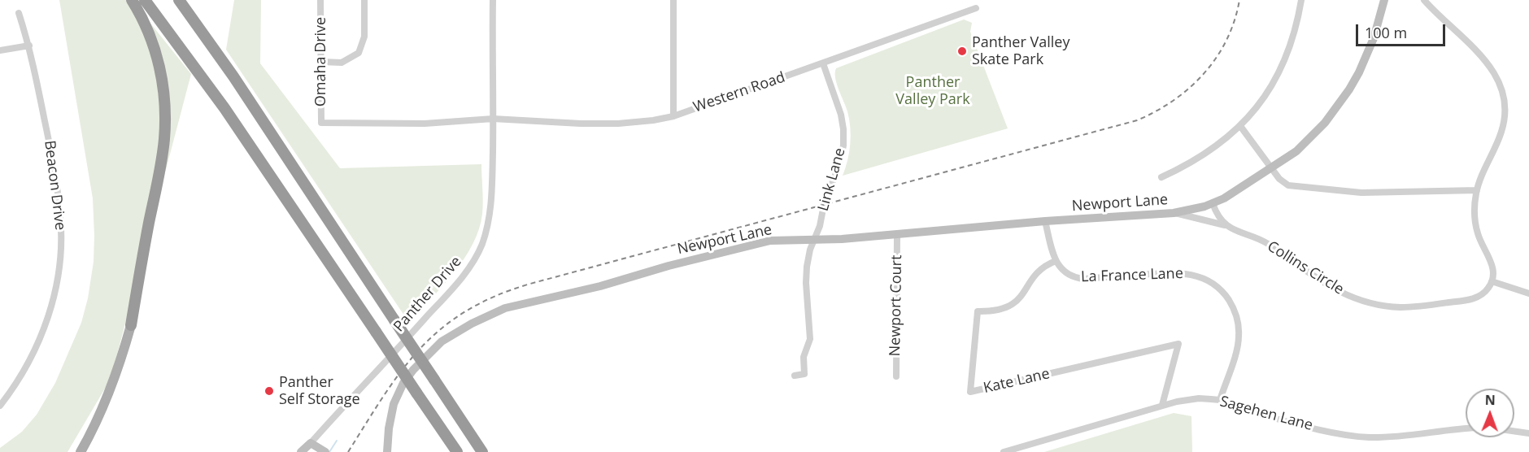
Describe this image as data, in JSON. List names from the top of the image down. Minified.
{"streets":{"street":["Omaha Drive","Western Road","Link Lane","Beacon Drive","Newport Lane","Collins Circle","La France Lane","Panther Drive","Newport Court","Kate Lane","Sagehen Lane"]},"crossings":[["Omaha Drive","Western Road"],["Western Road","Link Lane"],["Western Road","Panther Drive"],["Link Lane","Newport Lane"],["Newport Lane","Collins Circle"],["Newport Lane","Newport Court"],["La France Lane","Kate Lane"],["La France Lane","Sagehen Lane"],["Kate Lane","Sagehen Lane"]],"parks":["Panther Valley Park"],"places":["Panther Valley Skate Park","Panther Self Storage"],"scale_bar":"100 m","north":"top"}
